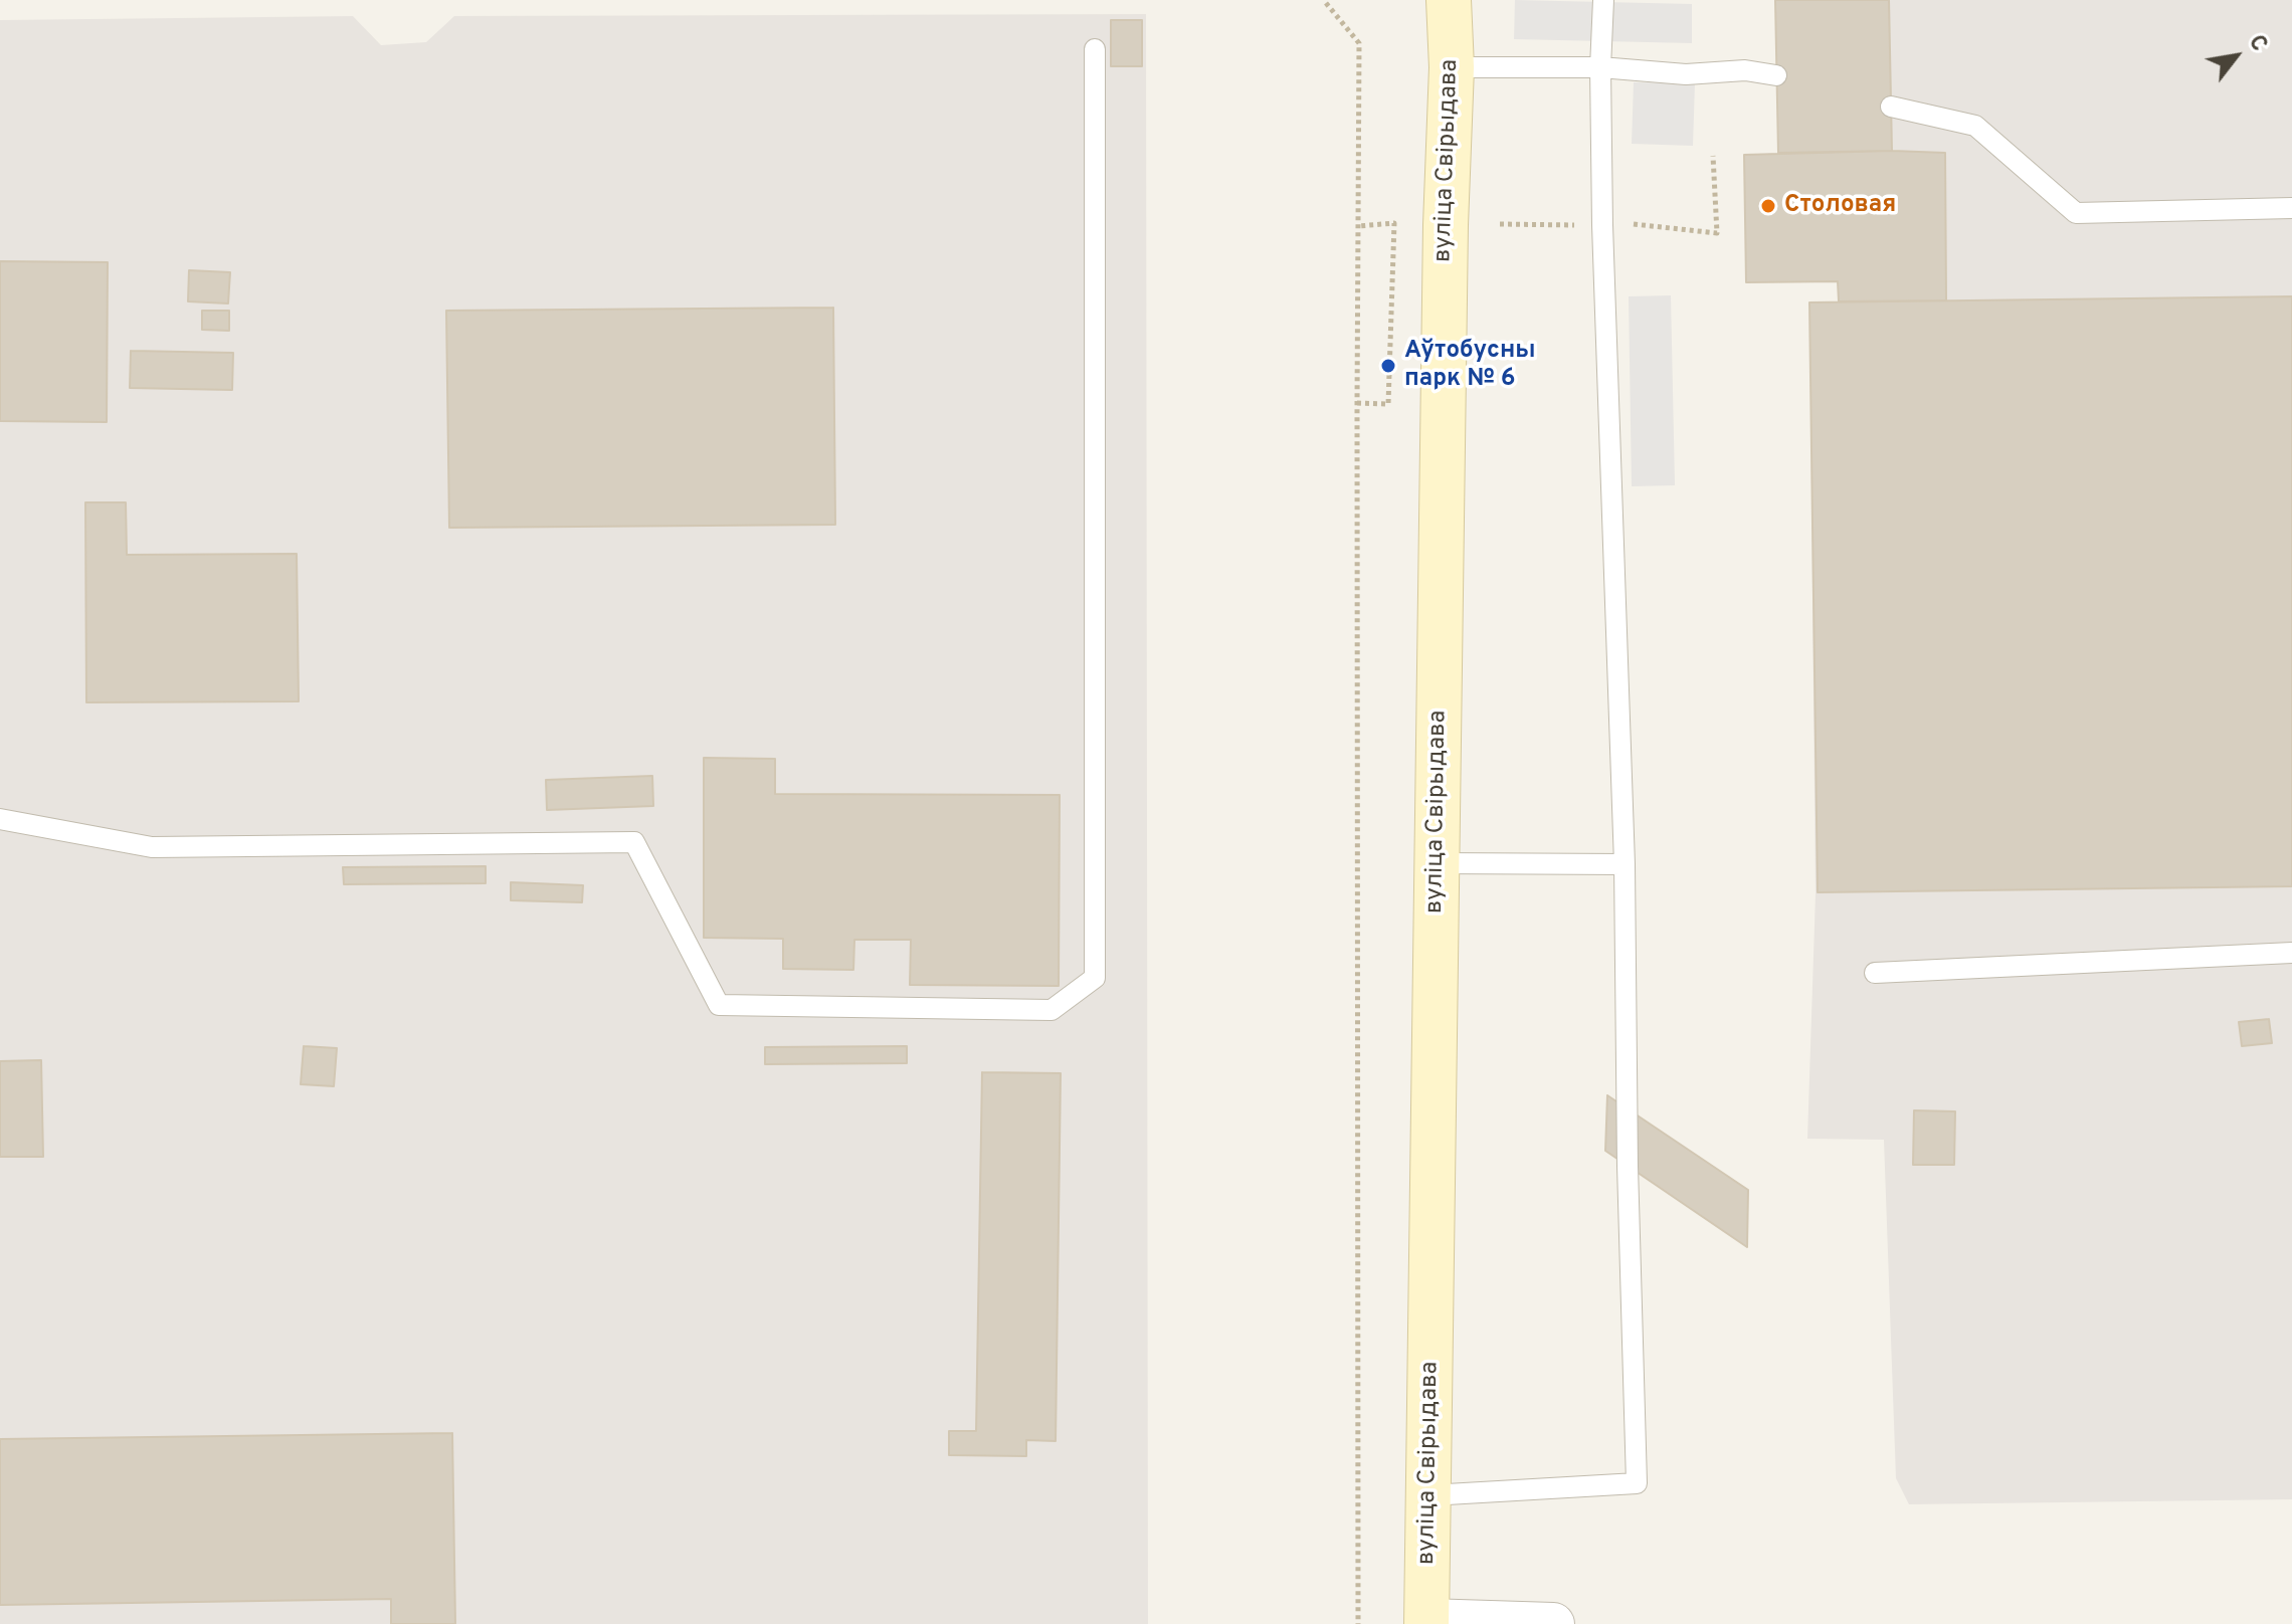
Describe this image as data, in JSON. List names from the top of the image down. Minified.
{"streets":{"main road":["вуліца Свірыдава"]},"places":["Столовая","Аўтобусны парк № 6"],"north":"top right"}
